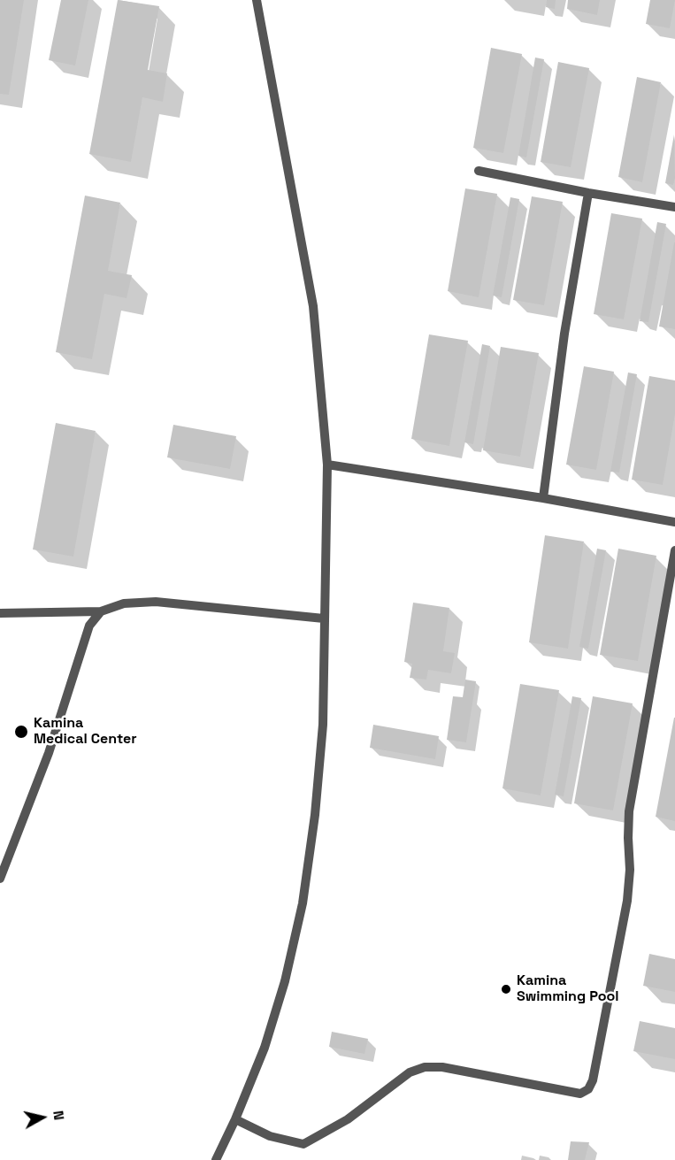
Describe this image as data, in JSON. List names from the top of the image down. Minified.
{"places":["Kamina Medical Center","Kamina Swimming Pool"],"north":"right"}
